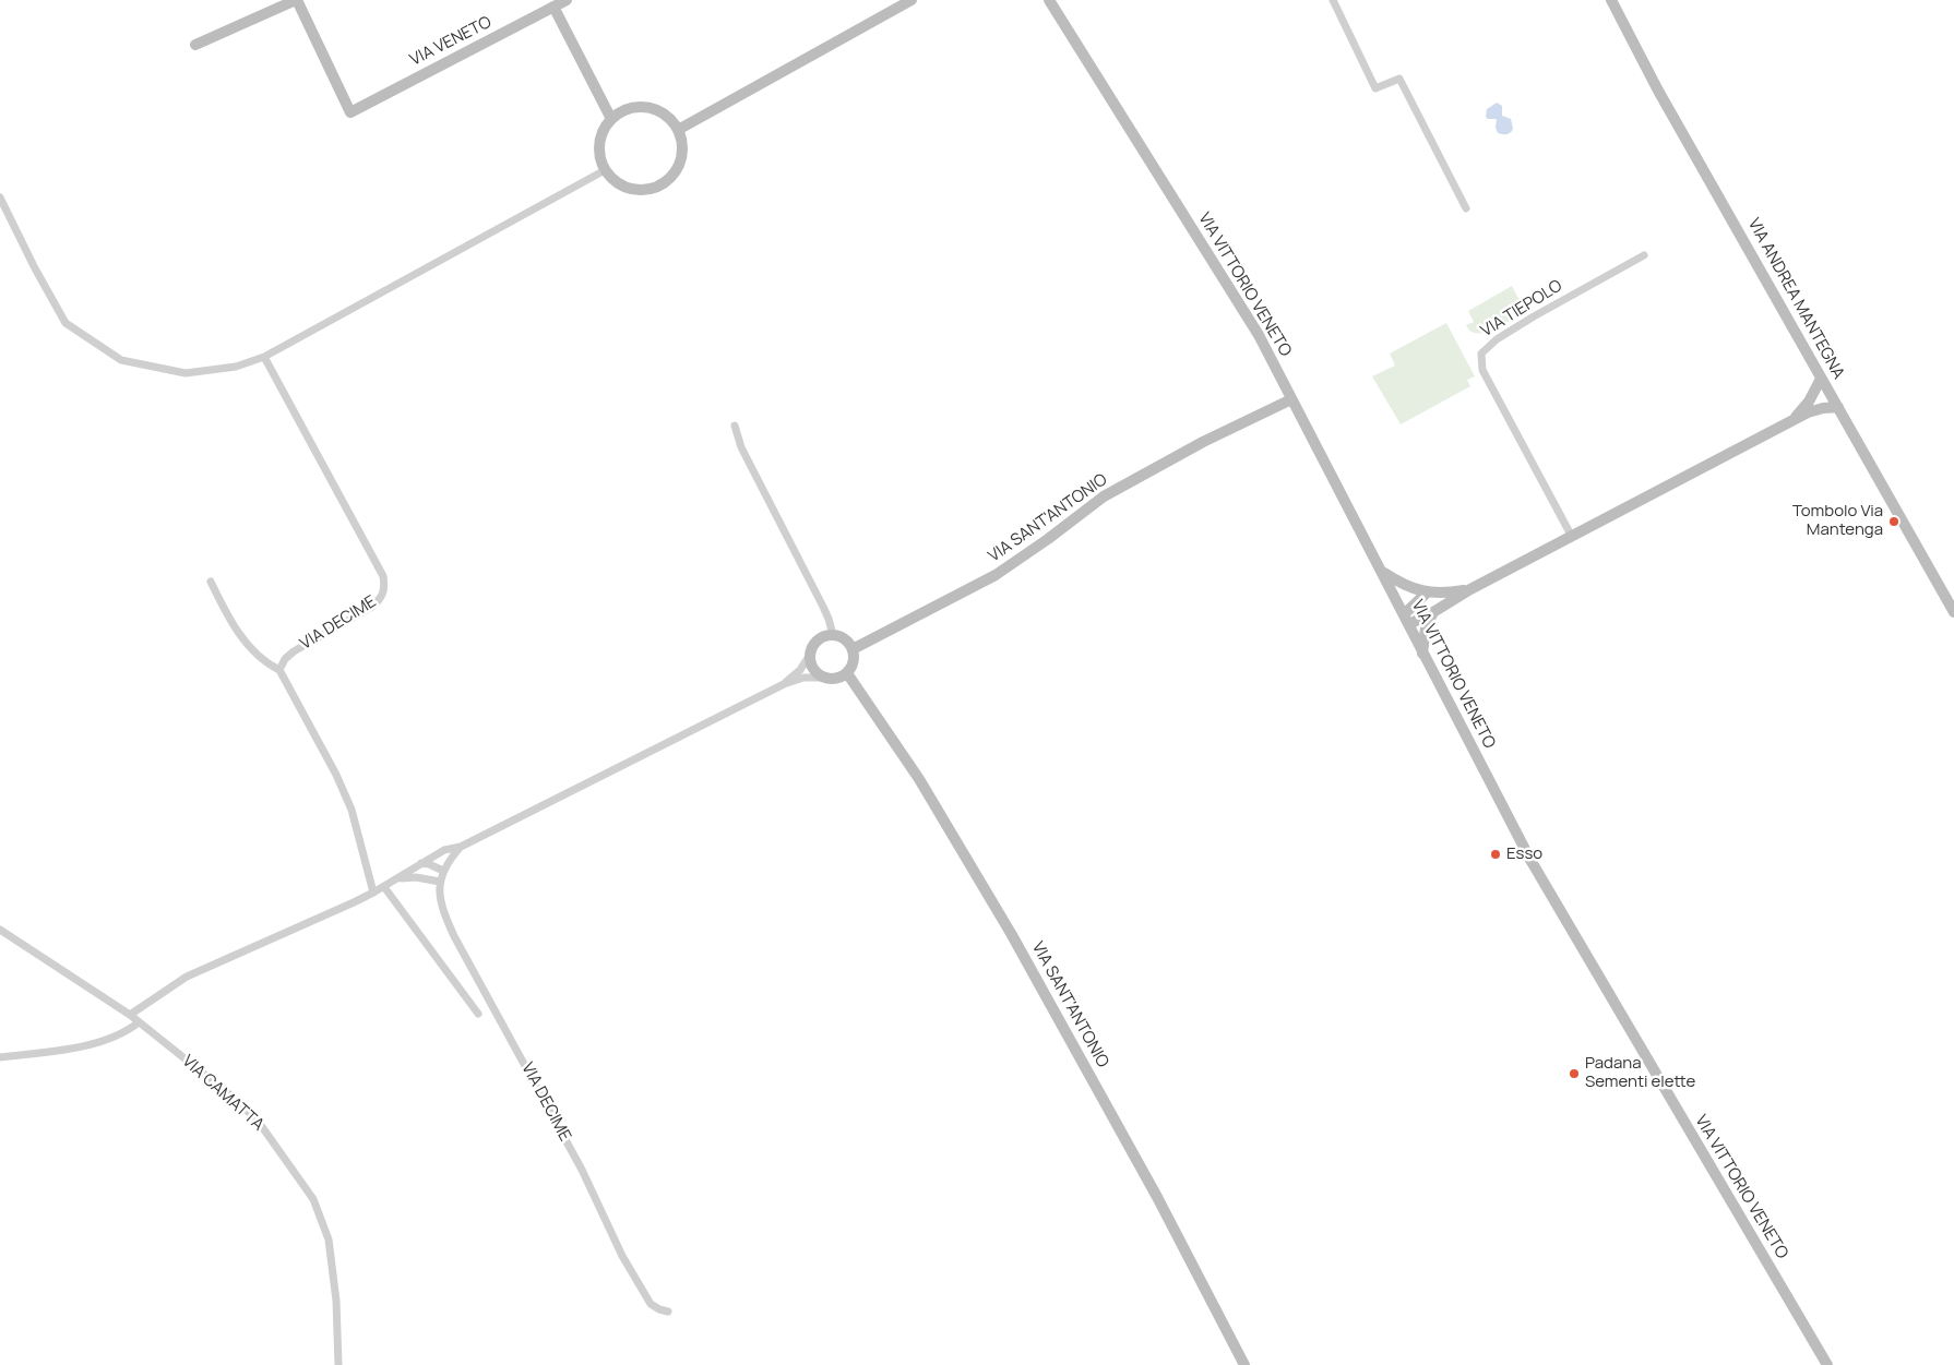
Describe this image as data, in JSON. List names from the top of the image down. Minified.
{"streets":{"street":["VIA VENETO","VIA VITTORIO VENETO","VIA ANDREA MANTEGNA","VIA TIEPOLO","VIA SANT'ANTONIO","VIA DECIME","VIA CAMATTA"]},"crossings":[["VIA VITTORIO VENETO","VIA SANT'ANTONIO"],["VIA SANT'ANTONIO","VIA DECIME"],["VIA DECIME","VIA CAMATTA"]],"places":["Tombolo Via Mantenga","Esso","Padana Sementi elette"]}
